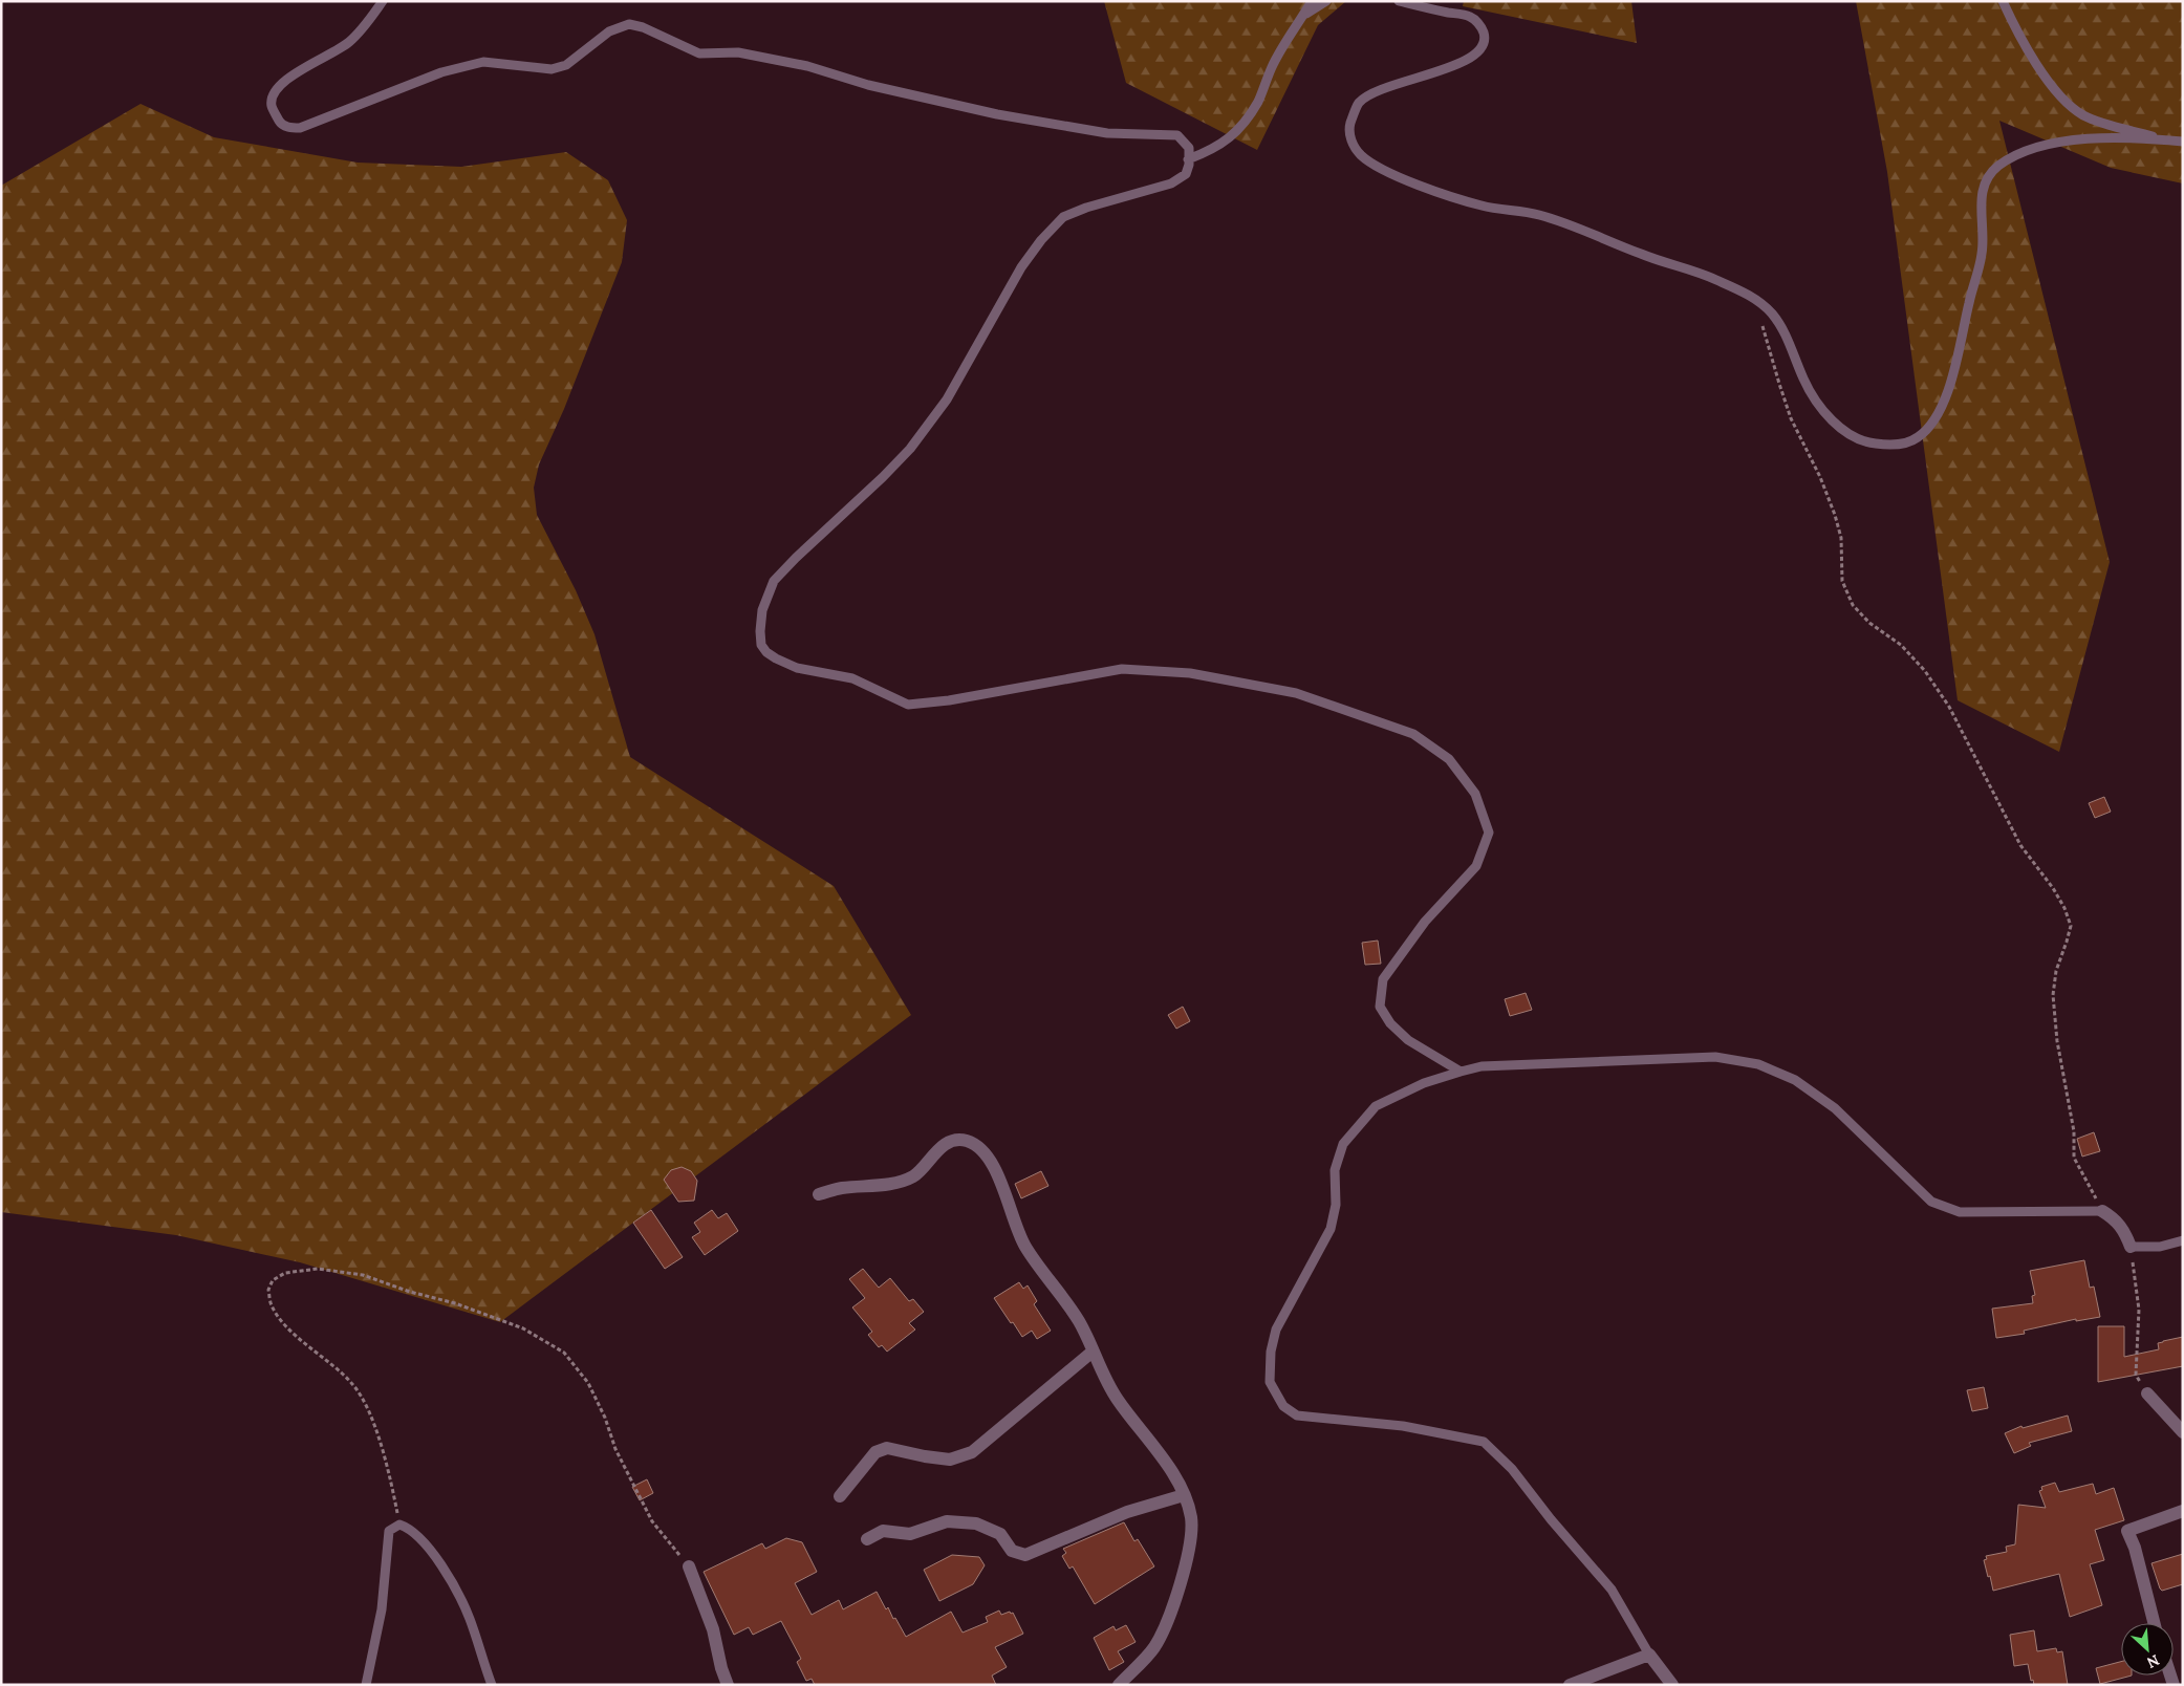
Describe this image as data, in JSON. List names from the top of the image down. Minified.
{"north":"bottom right"}
